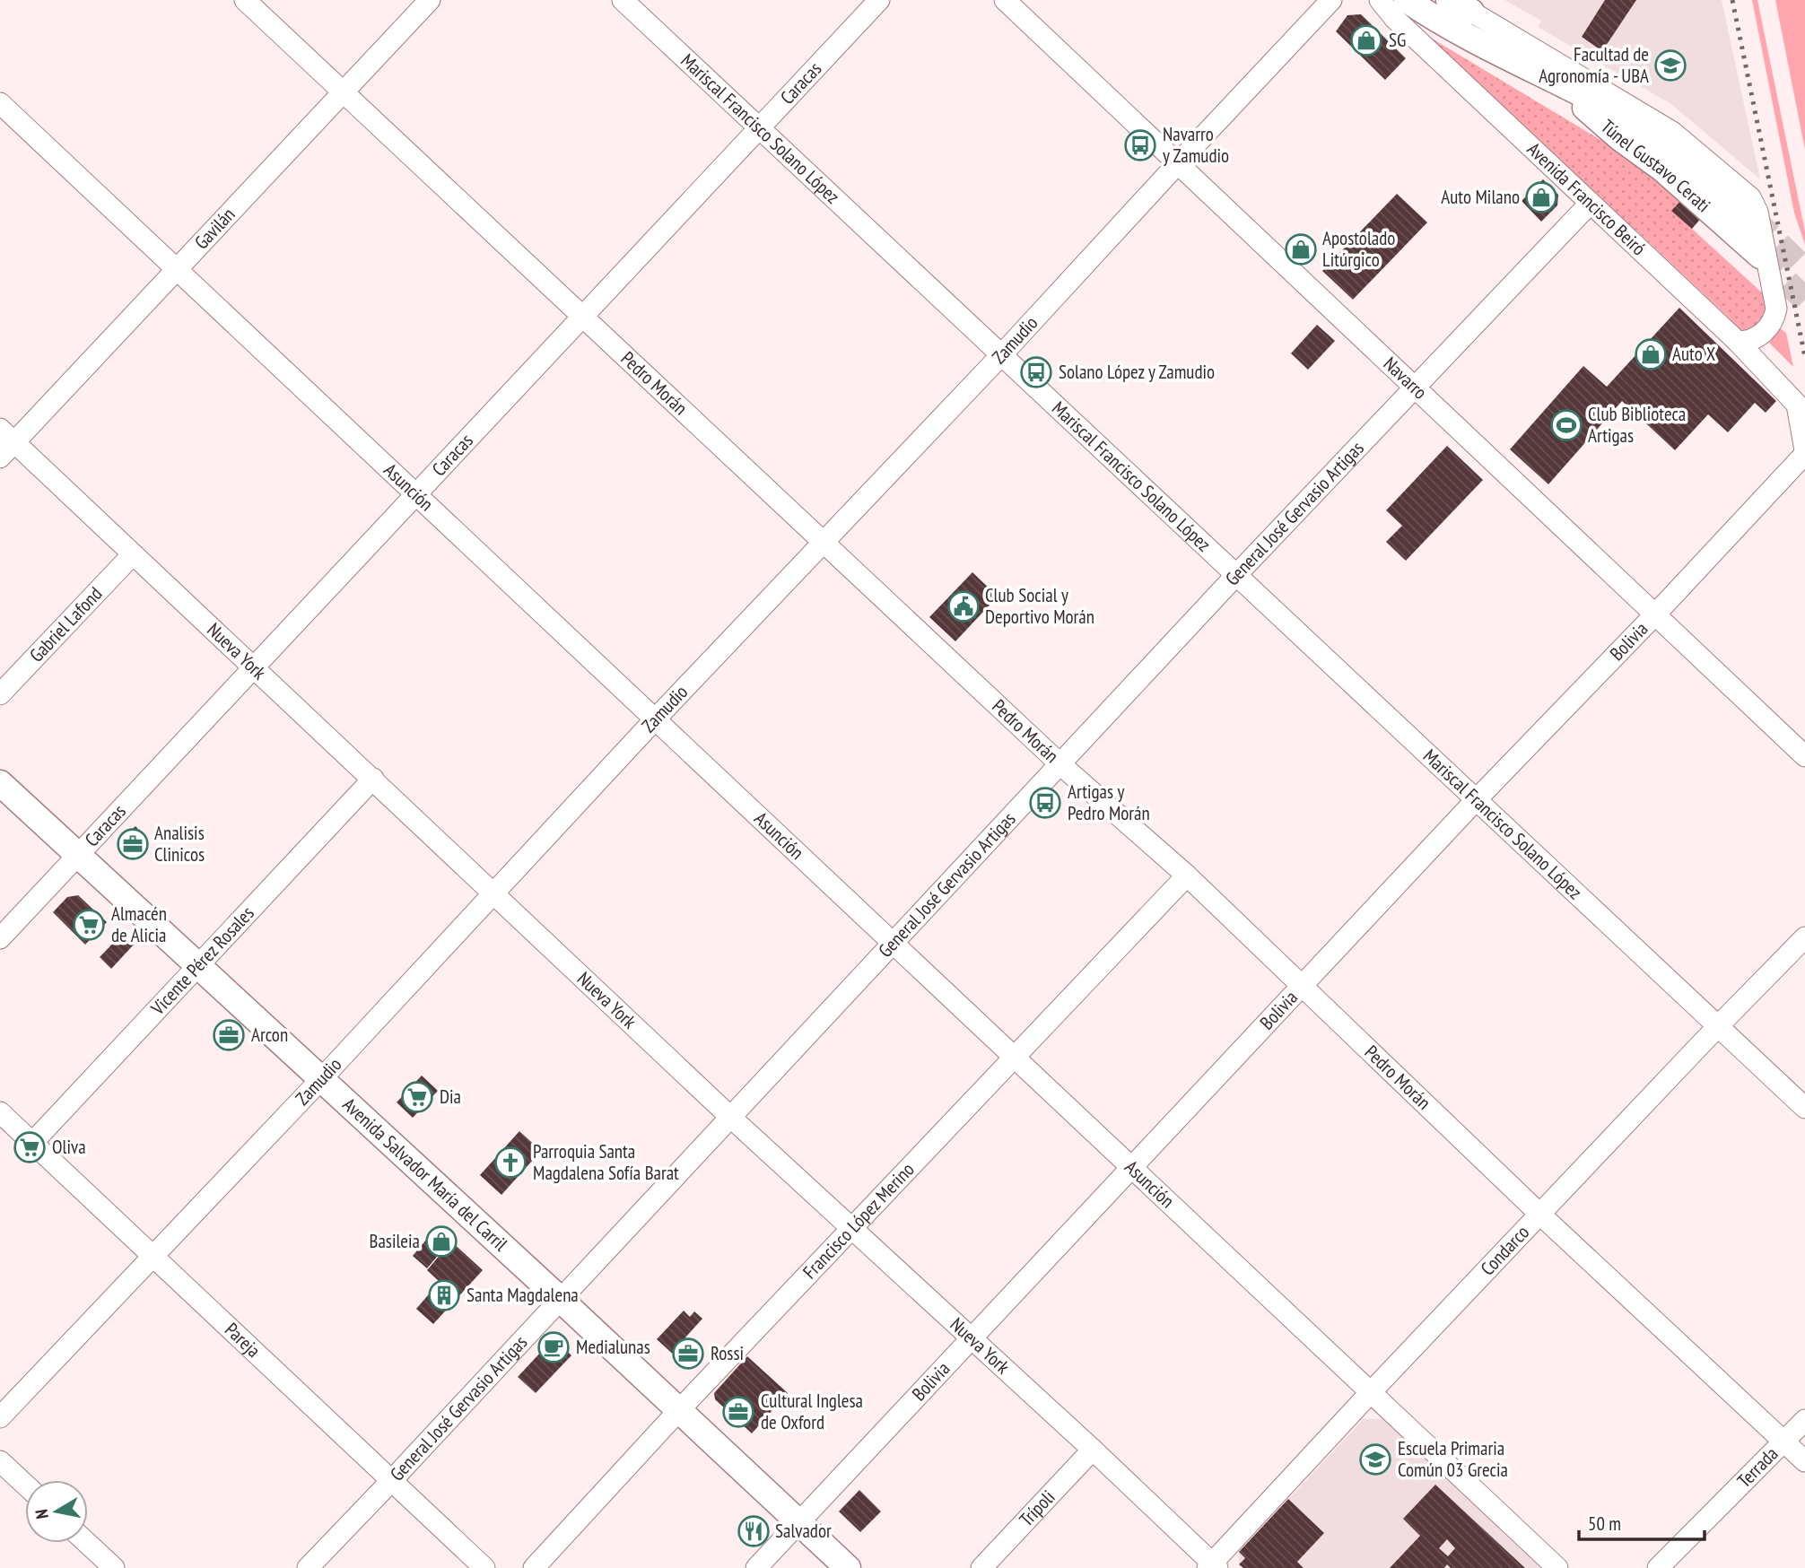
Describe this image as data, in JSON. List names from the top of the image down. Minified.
{"streets":{"main road":["Túnel Gustavo Cerati","Avenida Salvador María del Carril"],"street":["Caracas","Mariscal Francisco Solano López","Avenida Francisco Beiró","Gavilán","Zamudio","Navarro","Pedro Morán","Asunción","General José Gervasio Artigas","Gabriel Lafond","Bolivia","Nueva York","Vicente Pérez Rosales","Francisco López Merino","Condarco","Pareja","Terrada","Trípoli"]},"crossings":[["Caracas","Mariscal Francisco Solano López"],["Caracas","Pedro Morán"],["Caracas","Asunción"],["Caracas","Nueva York"],["Caracas","Avenida Salvador María del Carril"],["Mariscal Francisco Solano López","Zamudio"],["Mariscal Francisco Solano López","General José Gervasio Artigas"],["Mariscal Francisco Solano López","Bolivia"],["Mariscal Francisco Solano López","Condarco"],["Avenida Francisco Beiró","General José Gervasio Artigas"],["Avenida Francisco Beiró","Bolivia"],["Gavilán","Pedro Morán"],["Gavilán","Asunción"],["Gavilán","Nueva York"],["Zamudio","Navarro"],["Zamudio","Pedro Morán"],["Zamudio","Asunción"],["Zamudio","Nueva York"],["Zamudio","Avenida Salvador María del Carril"],["Zamudio","Pareja"],["Navarro","General José Gervasio Artigas"],["Navarro","Bolivia"],["Pedro Morán","General José Gervasio Artigas"],["Pedro Morán","Bolivia"],["Pedro Morán","Francisco López Merino"],["Pedro Morán","Condarco"],["Pedro Morán","Terrada"],["Asunción","General José Gervasio Artigas"],["Asunción","Bolivia"],["Asunción","Francisco López Merino"],["Asunción","Condarco"],["General José Gervasio Artigas","Nueva York"],["General José Gervasio Artigas","Avenida Salvador María del Carril"],["General José Gervasio Artigas","Pareja"],["Gabriel Lafond","Nueva York"],["Bolivia","Nueva York"],["Bolivia","Avenida Salvador María del Carril"],["Nueva York","Vicente Pérez Rosales"],["Nueva York","Francisco López Merino"],["Nueva York","Condarco"],["Nueva York","Trípoli"],["Vicente Pérez Rosales","Avenida Salvador María del Carril"],["Vicente Pérez Rosales","Pareja"],["Avenida Salvador María del Carril","Francisco López Merino"]],"places":{"shop":["SG","Auto Milano","Apostolado Litúrgico","Auto X","Basileia"],"school or university":["Facultad de Agronomía - UBA","Escuela Primaria Común 03 Grecia"],"bus stop":["Navarro y Zamudio","Solano López y Zamudio","Artigas y Pedro Morán"],"sports":["Club Biblioteca Artigas"],"public building":["Club Social y Deportivo Morán"],"office":["Analisis Clinicos","Arcon","Rossi","Cultural Inglesa de Oxford"],"supermarket":["Almacén de Alicia","Dia","Oliva"],"church":["Parroquia Santa Magdalena Sofía Barat"],"building":["Santa Magdalena"],"cafe":["Medialunas"],"restaurant":["Salvador"]},"scale_bar":"50 m","north":"left"}
